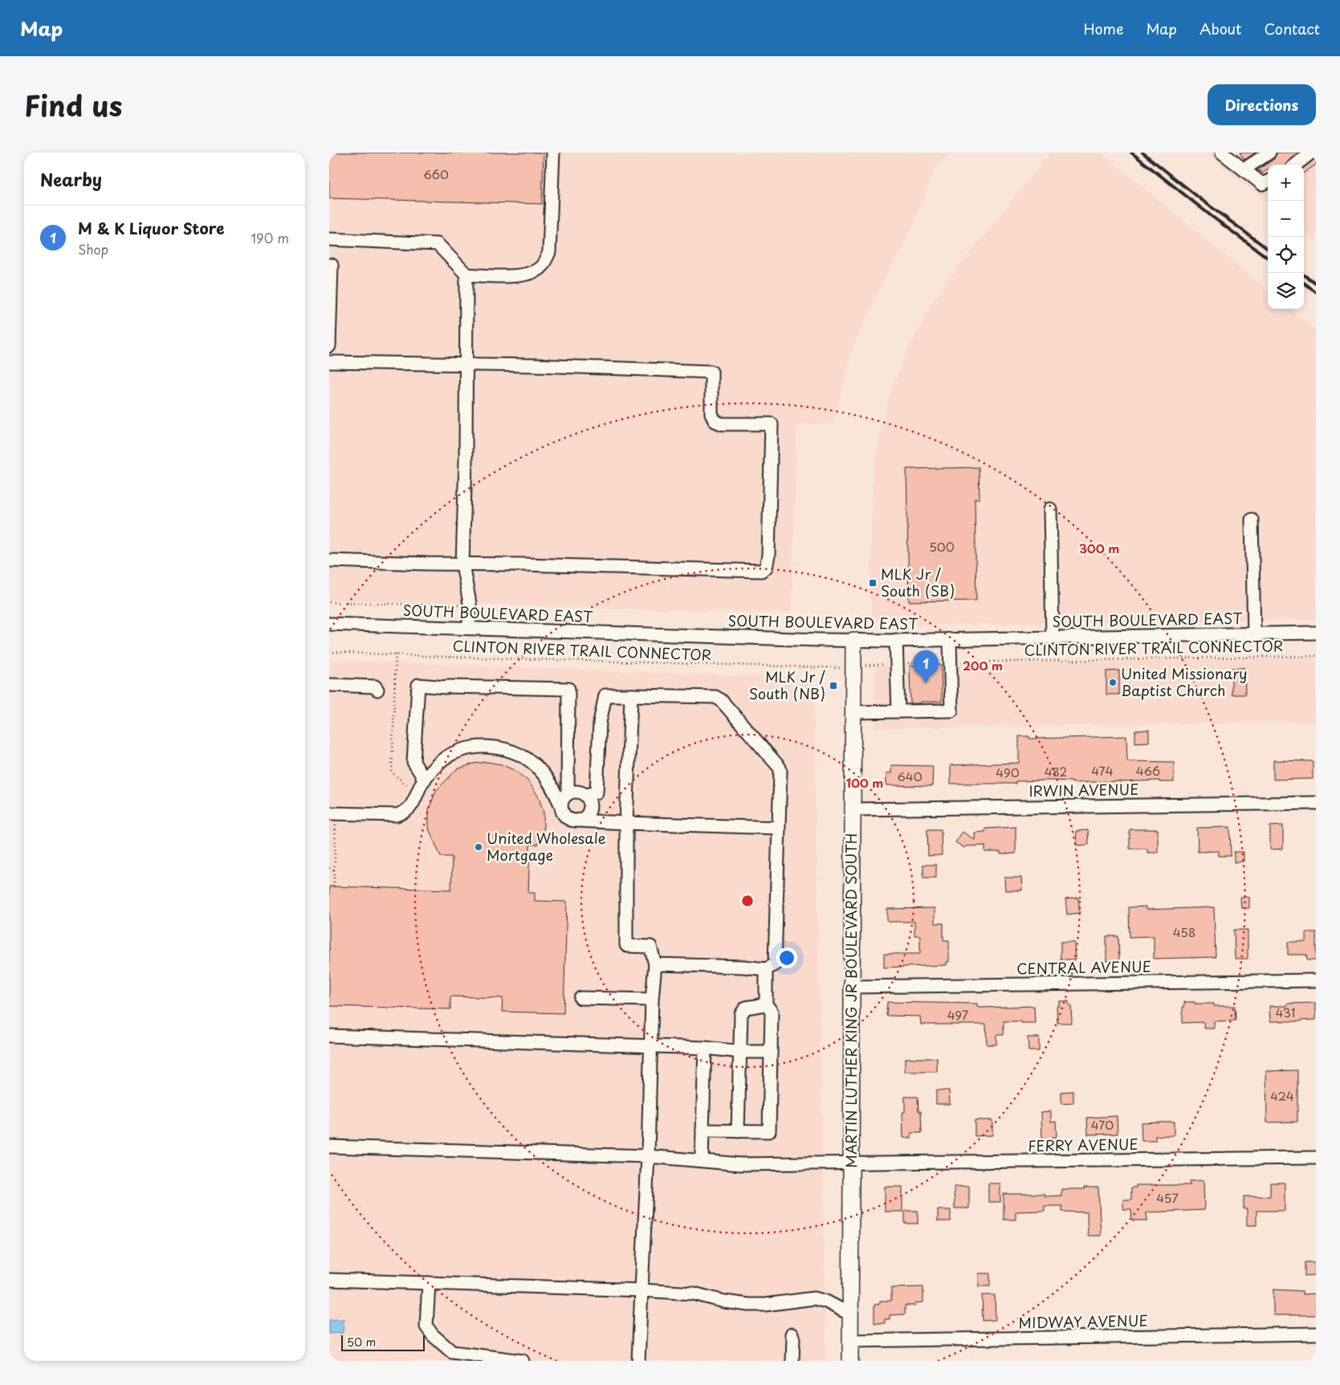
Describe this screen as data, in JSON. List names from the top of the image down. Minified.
{"streets":{"main road":["MARTIN LUTHER KING JR BOULEVARD SOUTH"],"street":["SOUTH BOULEVARD EAST","IRWIN AVENUE","CENTRAL AVENUE","FERRY AVENUE","MIDWAY AVENUE"],"path":["CLINTON RIVER TRAIL CONNECTOR"]},"crossings":[["SOUTH BOULEVARD EAST","MARTIN LUTHER KING JR BOULEVARD SOUTH"],["IRWIN AVENUE","MARTIN LUTHER KING JR BOULEVARD SOUTH"],["CENTRAL AVENUE","MARTIN LUTHER KING JR BOULEVARD SOUTH"],["MARTIN LUTHER KING JR BOULEVARD SOUTH","FERRY AVENUE"],["MARTIN LUTHER KING JR BOULEVARD SOUTH","MIDWAY AVENUE"]],"places":{"transit":["MLK Jr / South (SB)","MLK Jr / South (NB)"],"other":["United Missionary Baptist Church","United Wholesale Mortgage"]},"house_numbers":["660","500","474","466","482","490","640","458","431","497","424","470","457"],"scale_bar":"50 m","page":{"header":"Map","nav":["Home","Map","About","Contact"],"title":"Find us","buttons":"Directions","heading":"Nearby","map_buttons":["+","−"],"list":[{"mark":"1","name":"M & K Liquor Store","note":"Shop","value":"190 m"}],"pins":"1","scale":"50 m"},"rings":["300 m","200 m","100 m"]}
